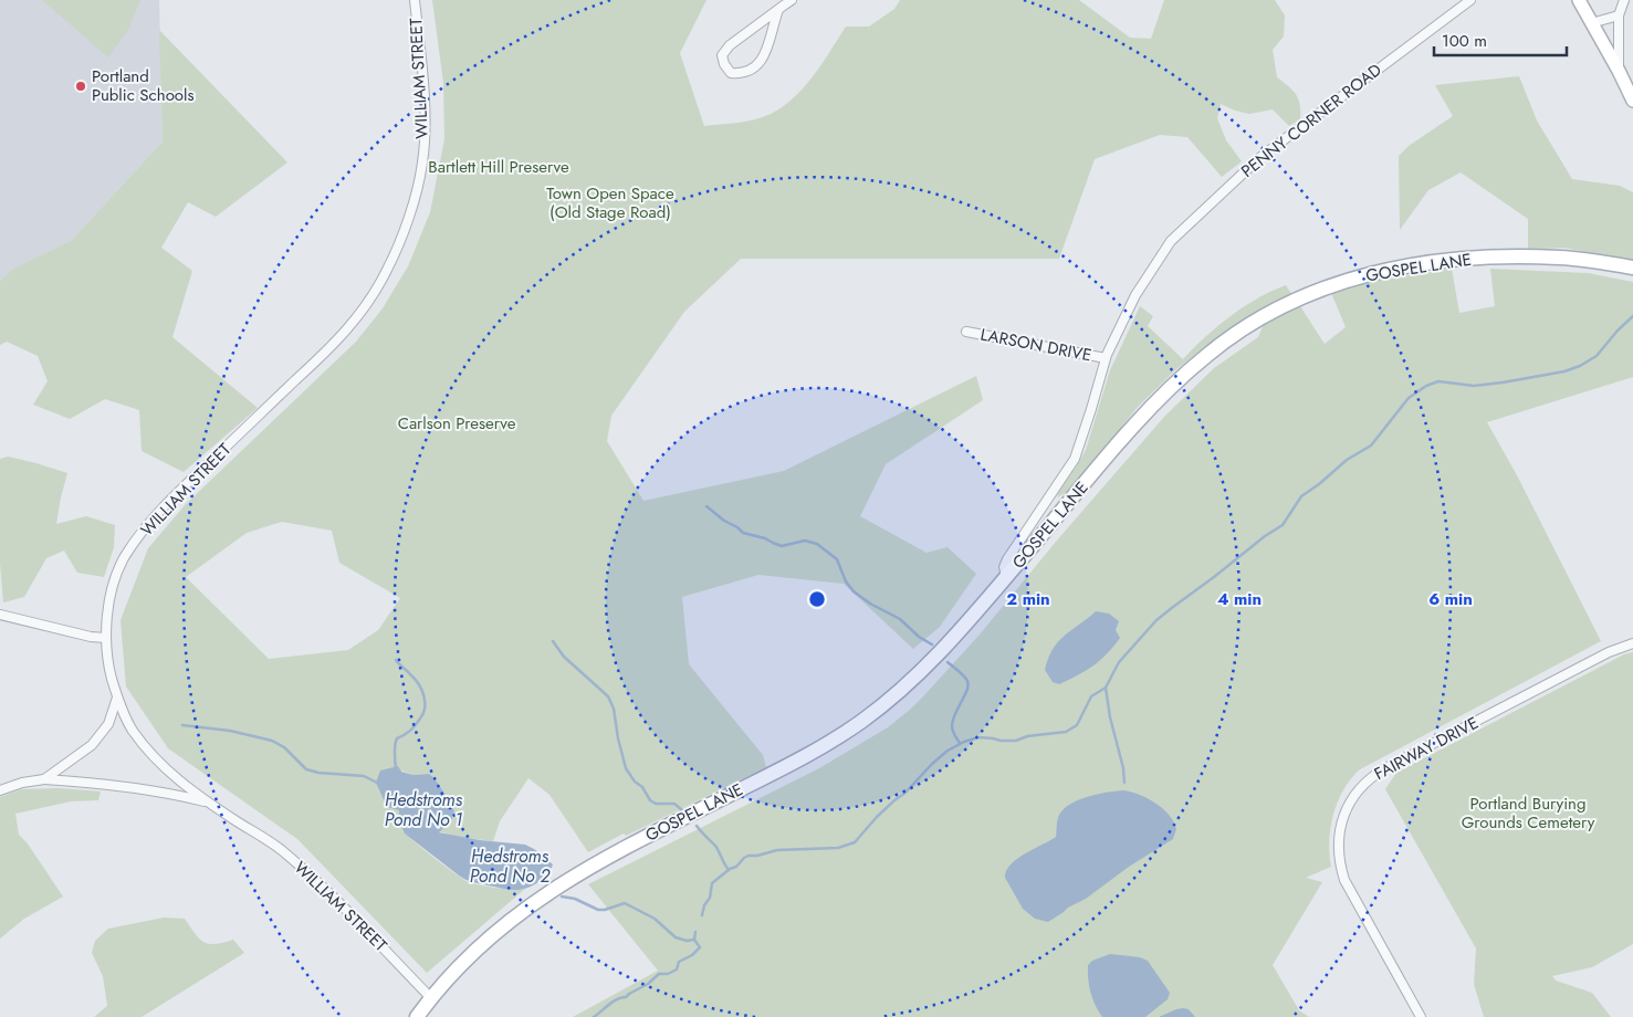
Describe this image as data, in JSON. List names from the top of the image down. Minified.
{"streets":{"main road":["GOSPEL LANE"],"street":["WILLIAM STREET","PENNY CORNER ROAD","LARSON DRIVE","FAIRWAY DRIVE"]},"crossings":[["WILLIAM STREET","GOSPEL LANE"],["PENNY CORNER ROAD","GOSPEL LANE"],["PENNY CORNER ROAD","LARSON DRIVE"]],"water":["Hedstroms Pond No 1","Hedstroms Pond No 2"],"parks":["Bartlett Hill Preserve","Town Open Space (Old Stage Road)","Carlson Preserve","Portland Burying Grounds Cemetery"],"places":["Portland Public Schools"],"scale_bar":"100 m","rings":["2 min","4 min","6 min"]}
